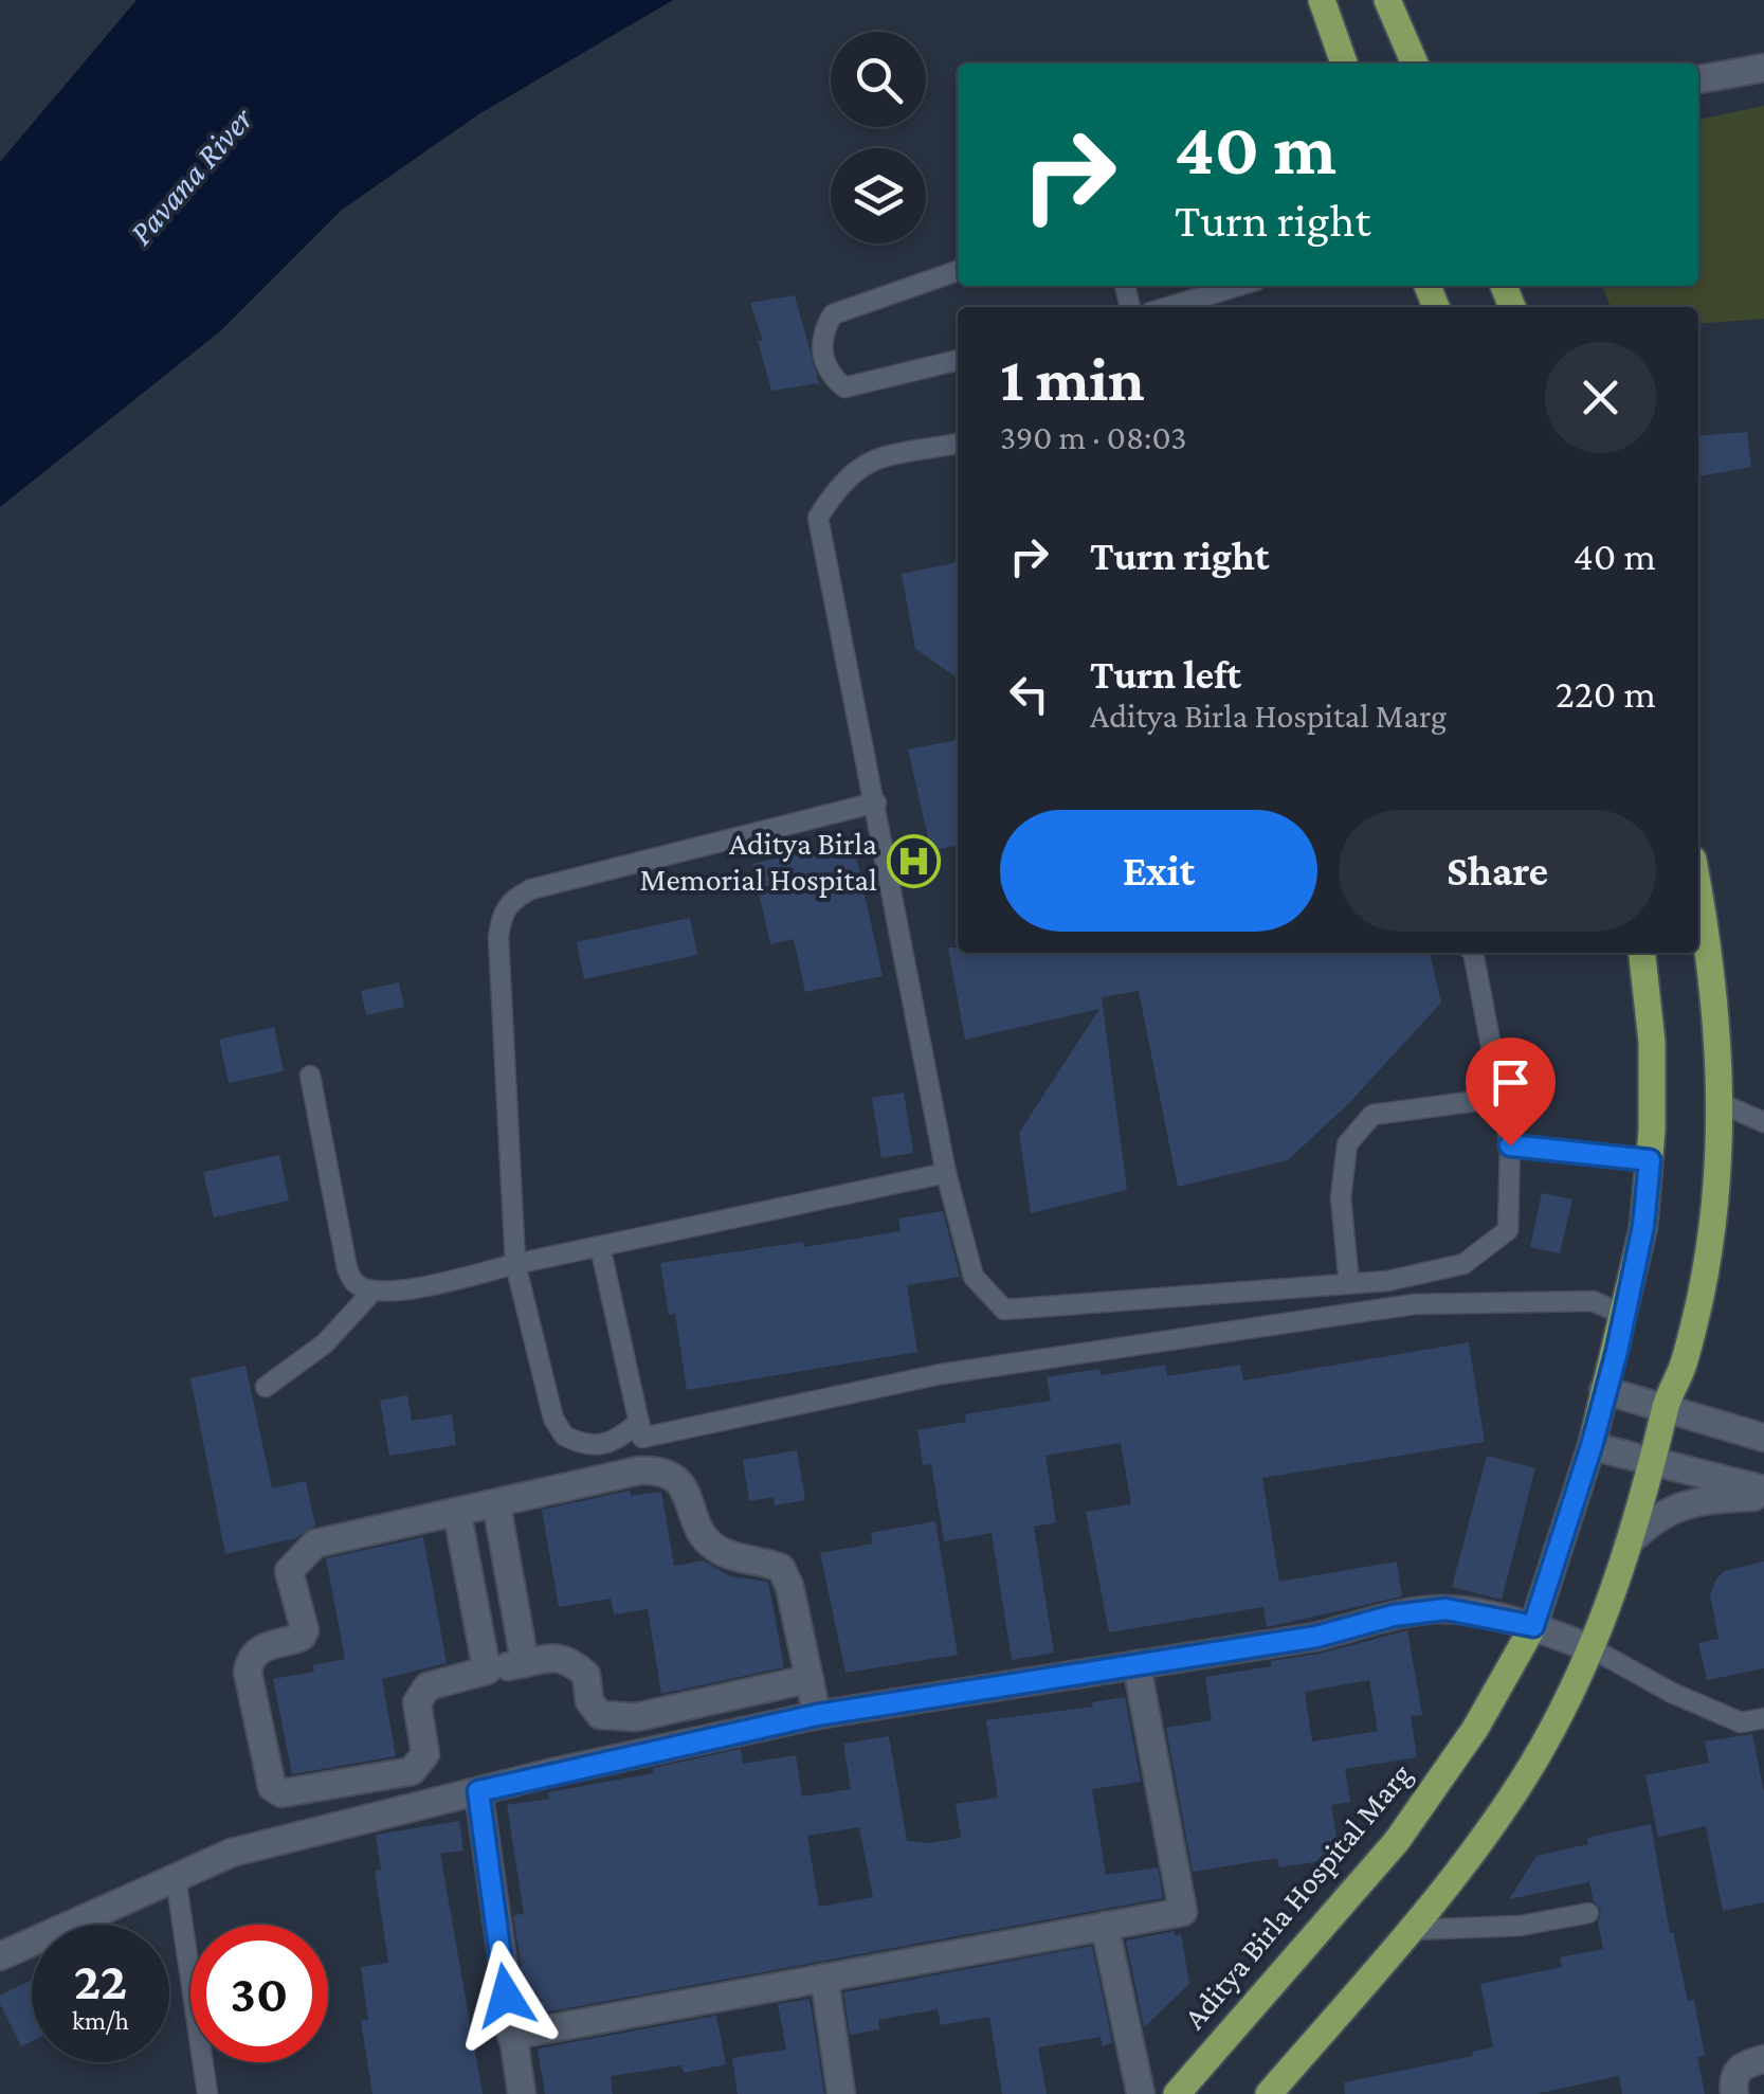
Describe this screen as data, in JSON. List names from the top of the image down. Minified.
{"streets":{"main road":["Aditya Birla Hospital Marg"]},"water":["Pavana River"],"places":{"hospital":["Aditya Birla Memorial Hospital"]},"page":{"turn":["40 m","Turn right"],"heading":["1 min","390 m · 08:03"],"list":[{"name":"Turn right","value":"40 m"},{"name":"Turn left","note":"Aditya Birla Hospital Marg","value":"220 m"}],"buttons":["Exit","Share"],"speed":"22 km/h","limit":"30"}}
